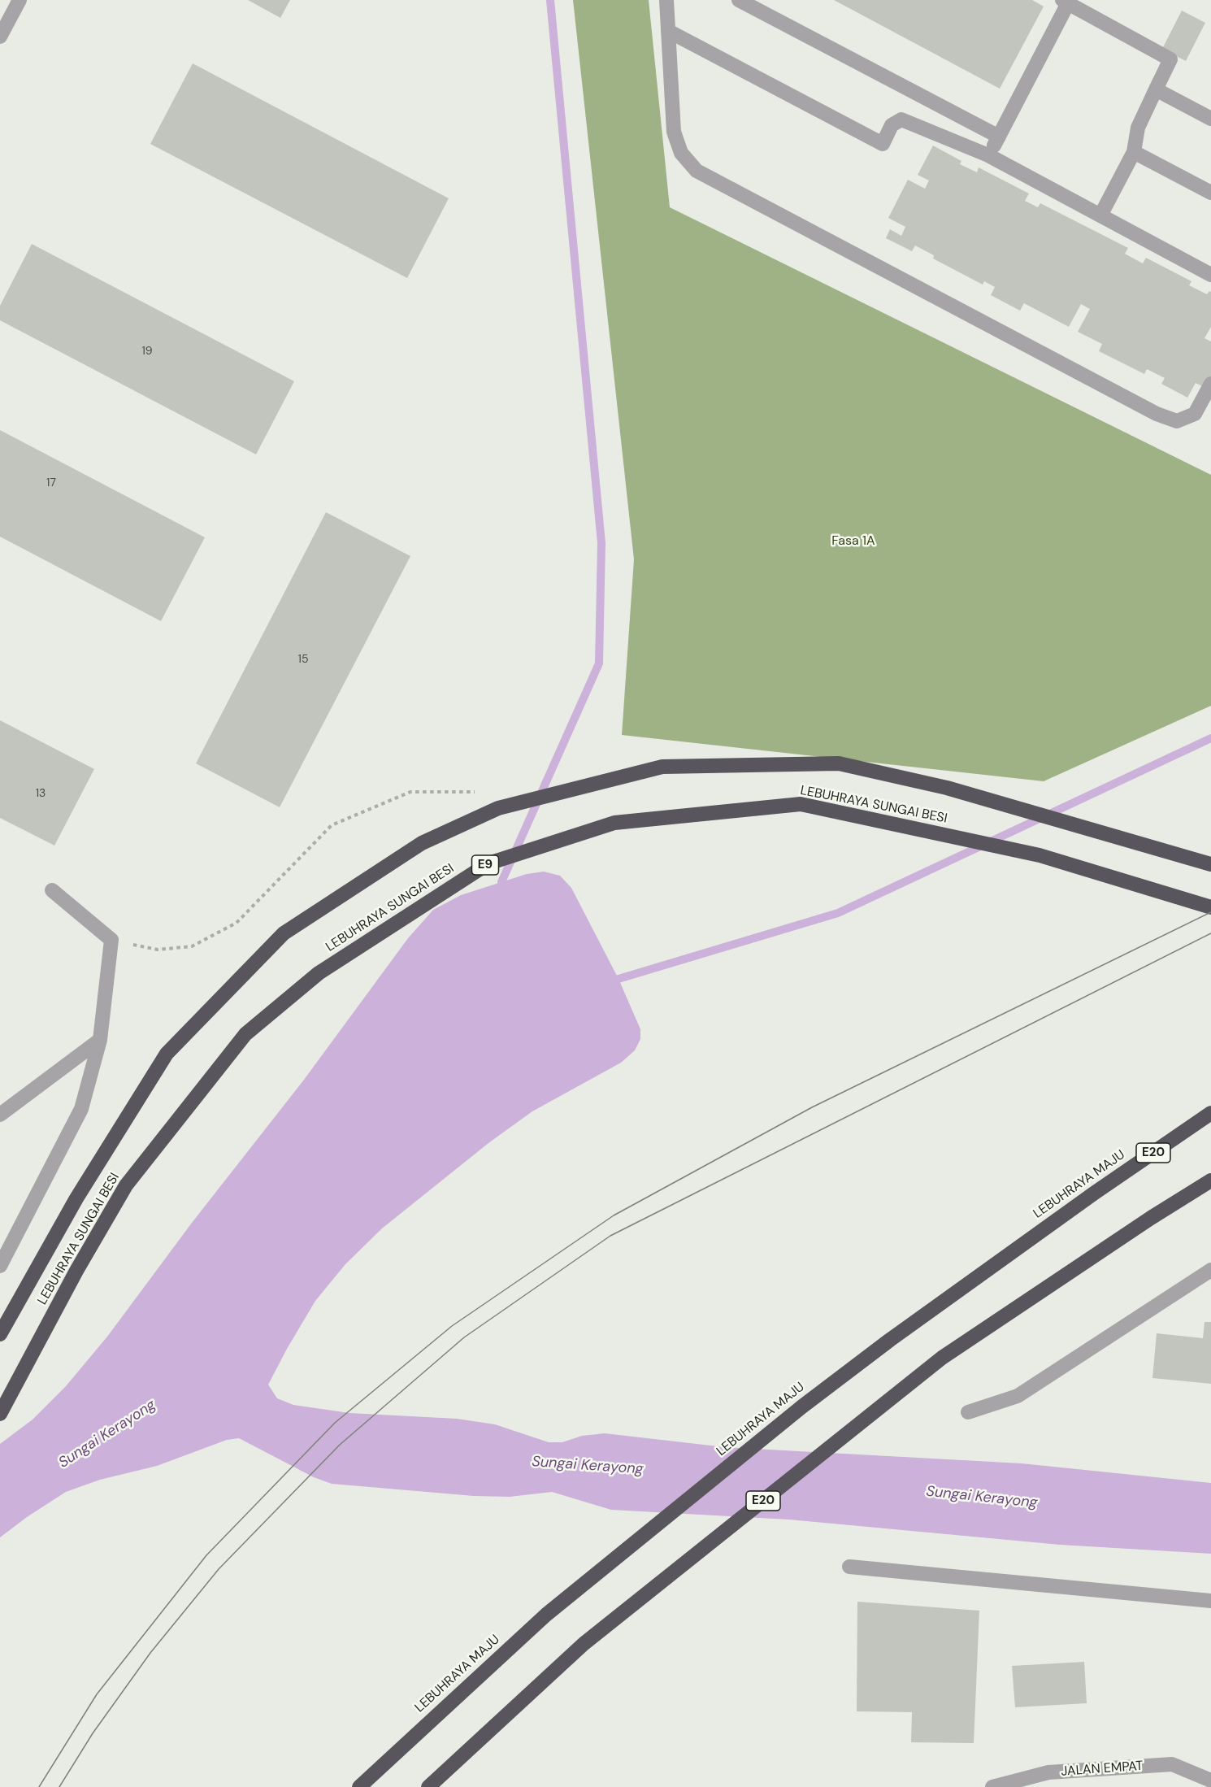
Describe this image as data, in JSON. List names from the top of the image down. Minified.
{"streets":{"highway":["LEBUHRAYA SUNGAI BESI","E9","E20","LEBUHRAYA MAJU"],"street":["JALAN EMPAT"]},"water":["Sungai Kerayong"],"parks":["Fasa 1A"],"house_numbers":["19","17","15","13"]}
